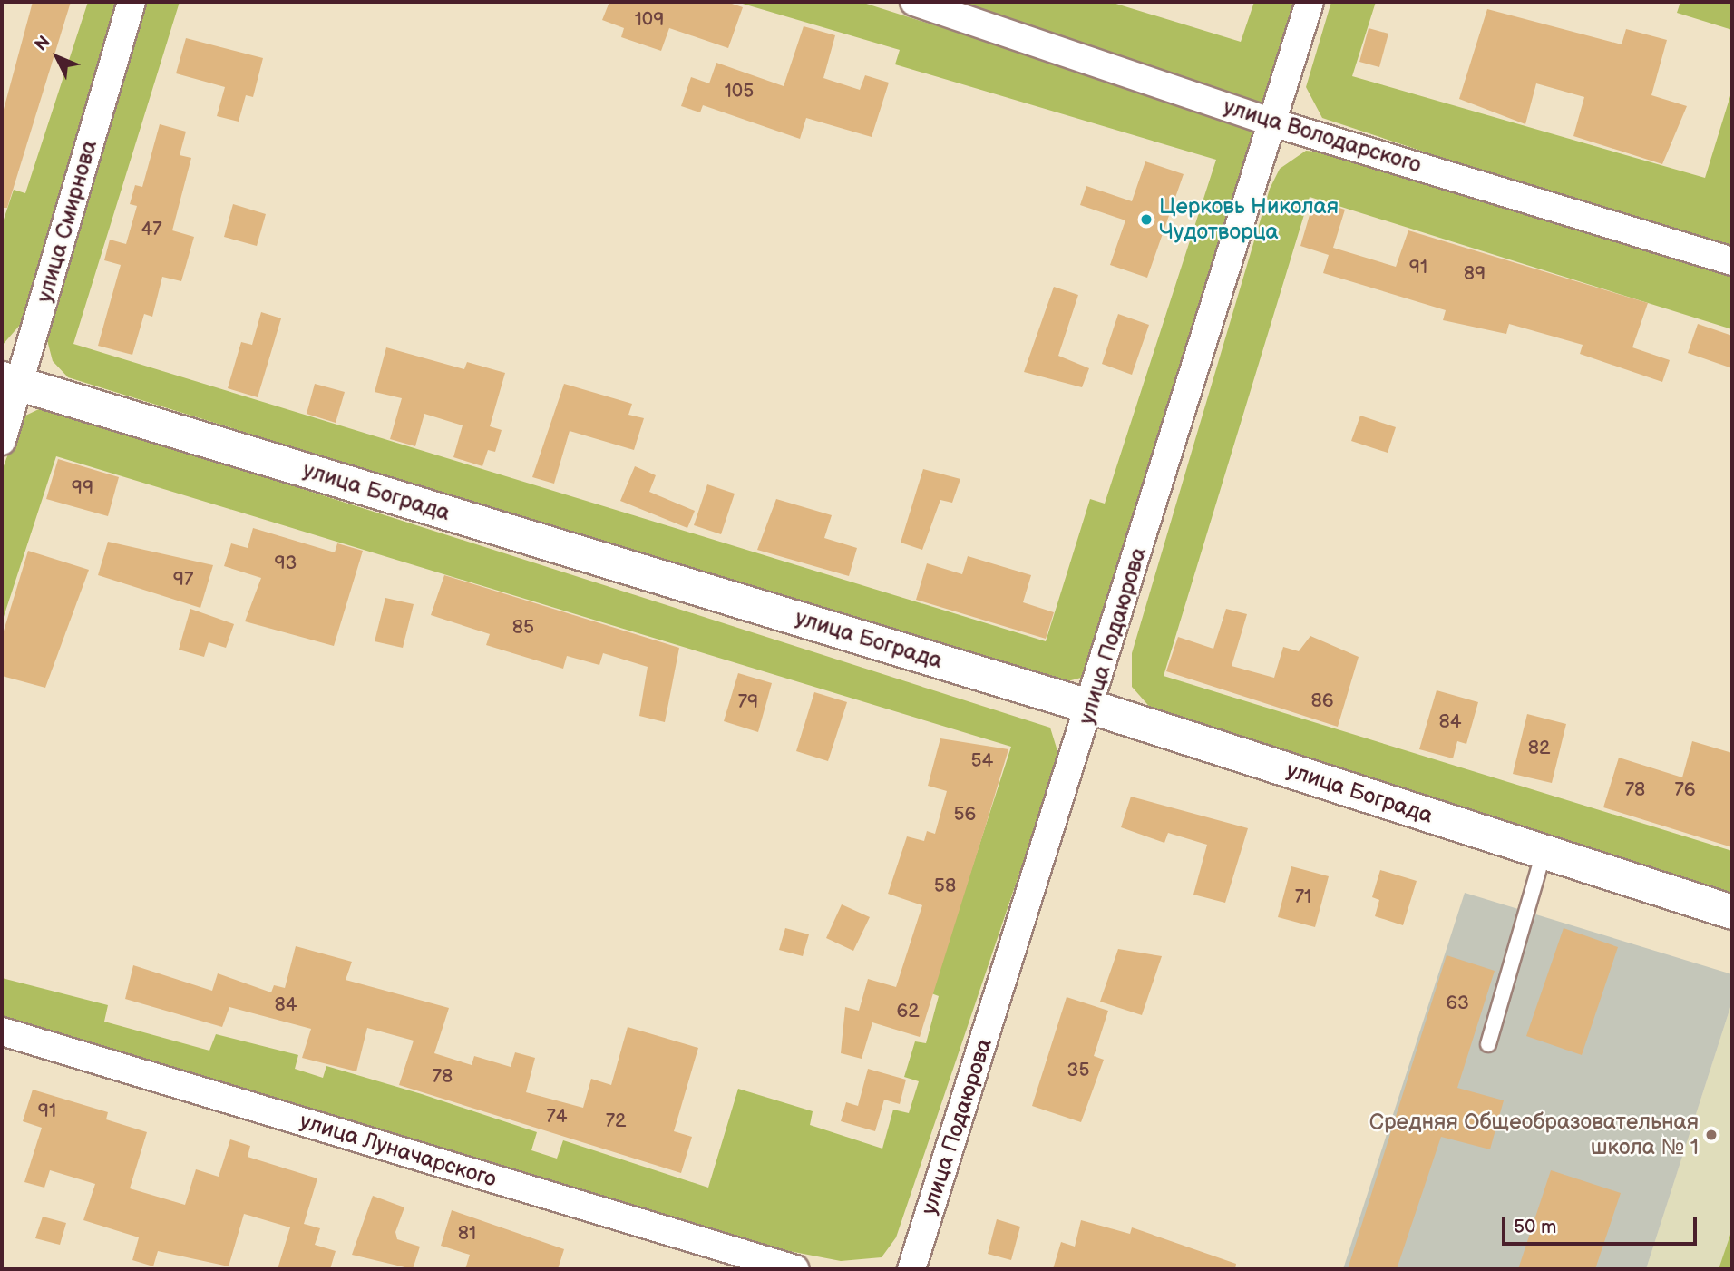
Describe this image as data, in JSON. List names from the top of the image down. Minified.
{"streets":{"street":["улица Володарского","улица Смирнова","улица Бограда","улица Подаюрова","улица Луначарского"]},"crossings":[["улица Володарского","улица Подаюрова"],["улица Смирнова","улица Бограда"],["улица Бограда","улица Подаюрова"]],"places":["Церковь Николая Чудотворца","Средняя Общеобразовательная школа № 1"],"house_numbers":["109","105","47","91","89","99","93","97","85","86","79","84","82","54","78","76","56","58","71","63","84","62","35","78","91","74","72","81"],"scale_bar":"50 m","north":"top left"}
